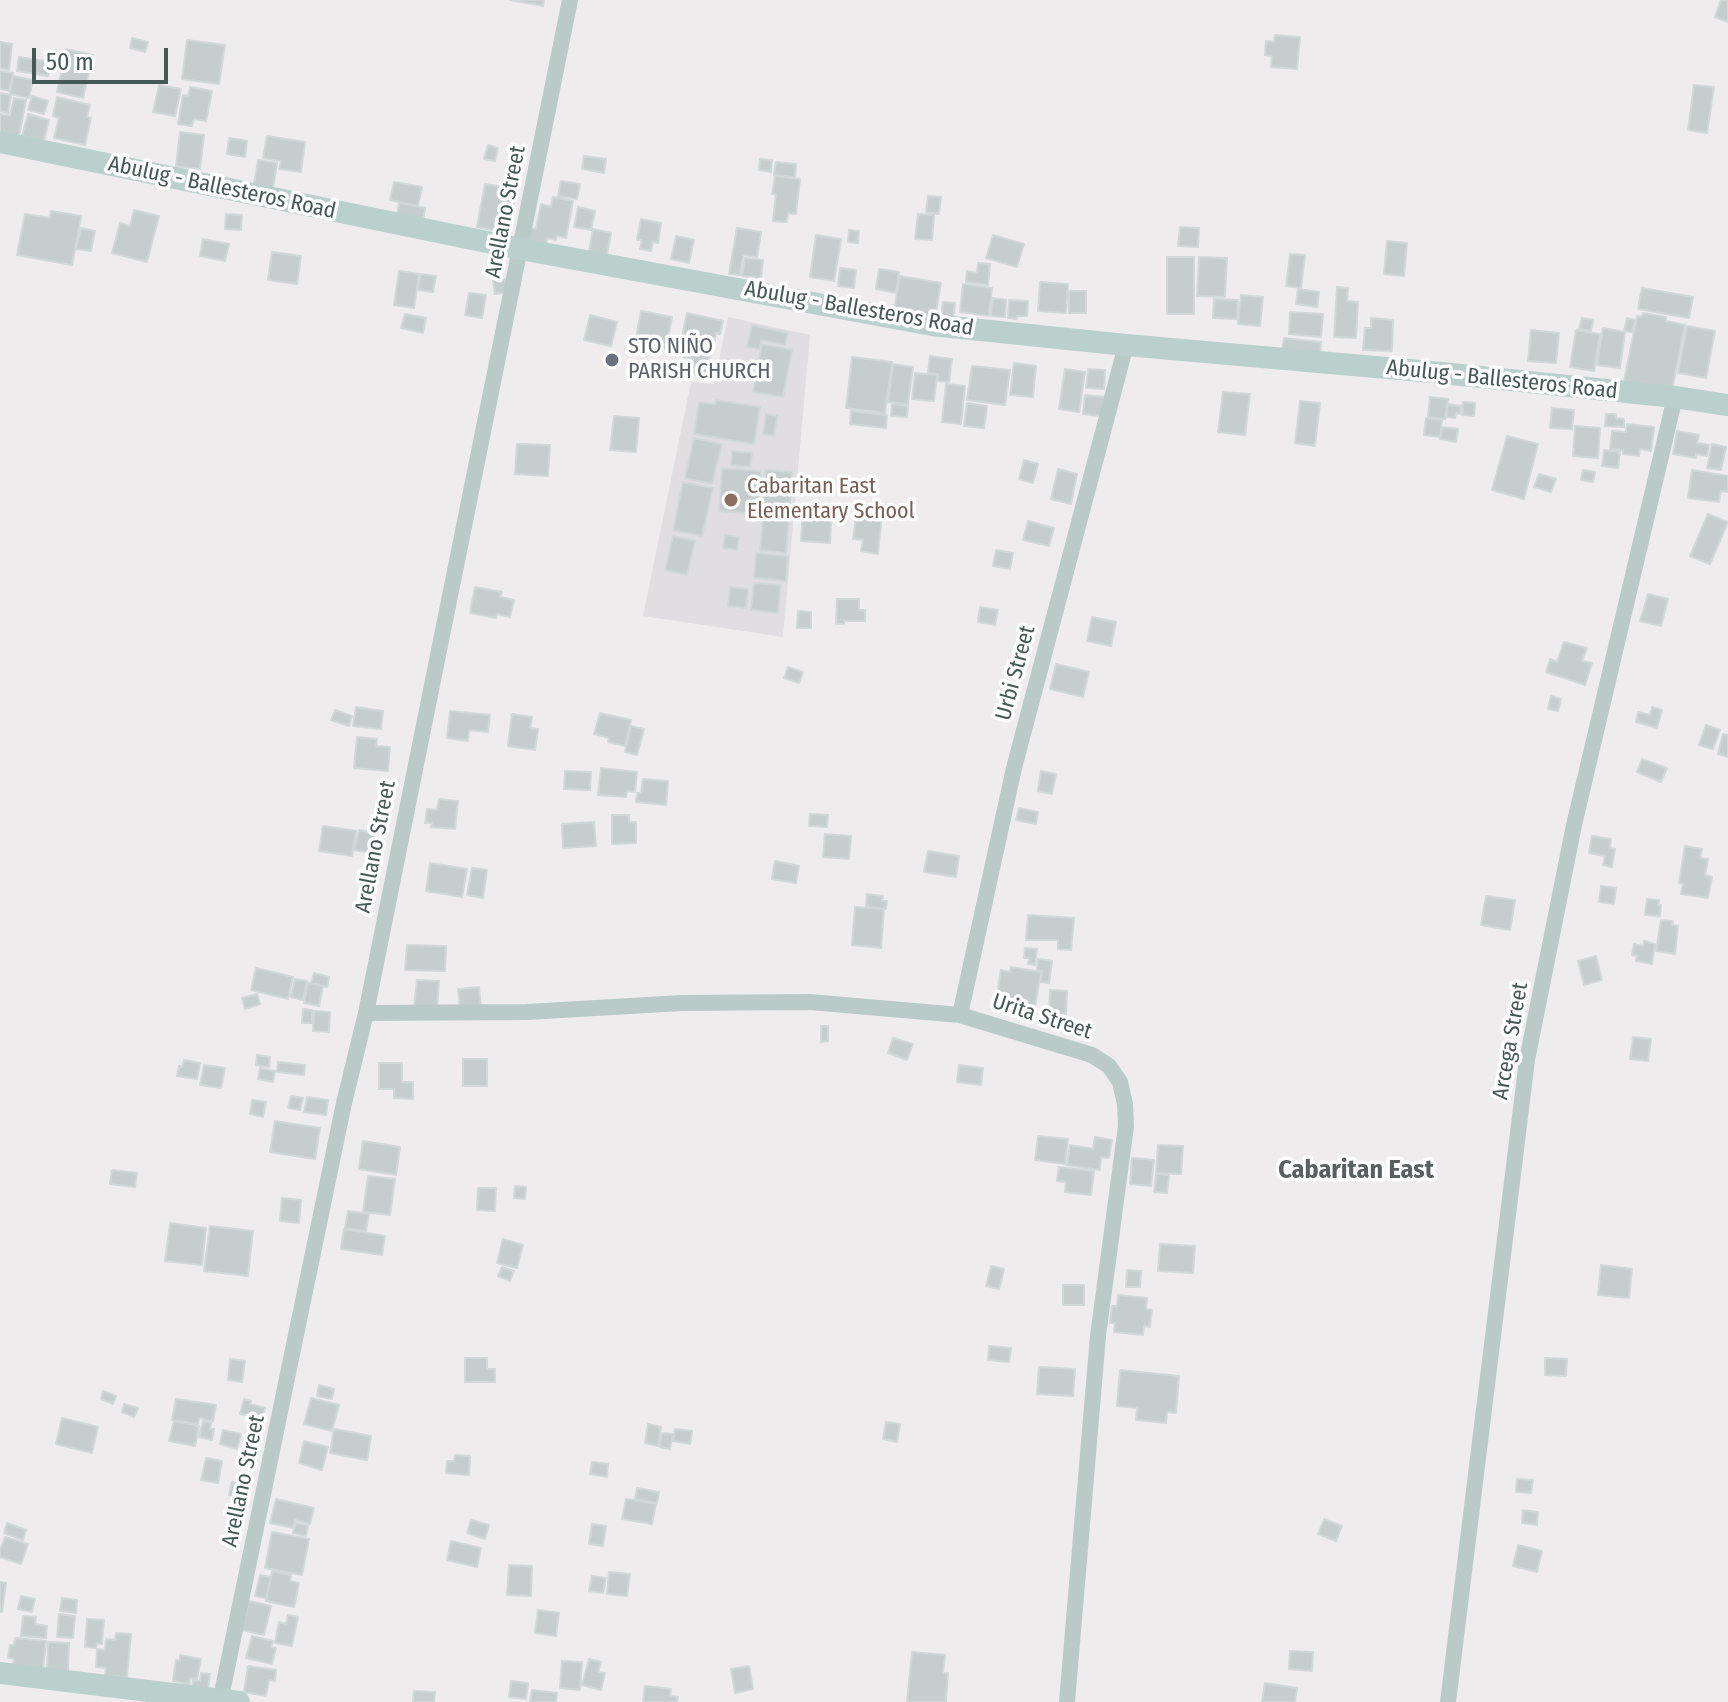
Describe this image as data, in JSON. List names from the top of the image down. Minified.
{"streets":{"main road":["Abulug - Ballesteros Road"],"street":["Arellano Street","Urbi Street","Urita Street","Arcega Street"]},"crossings":[["Abulug - Ballesteros Road","Arellano Street"],["Abulug - Ballesteros Road","Urbi Street"],["Abulug - Ballesteros Road","Arcega Street"],["Arellano Street","Urita Street"],["Urbi Street","Urita Street"]],"districts":["Cabaritan East"],"places":["STO NIÑO PARISH CHURCH","Cabaritan East Elementary School"],"scale_bar":"50 m"}
